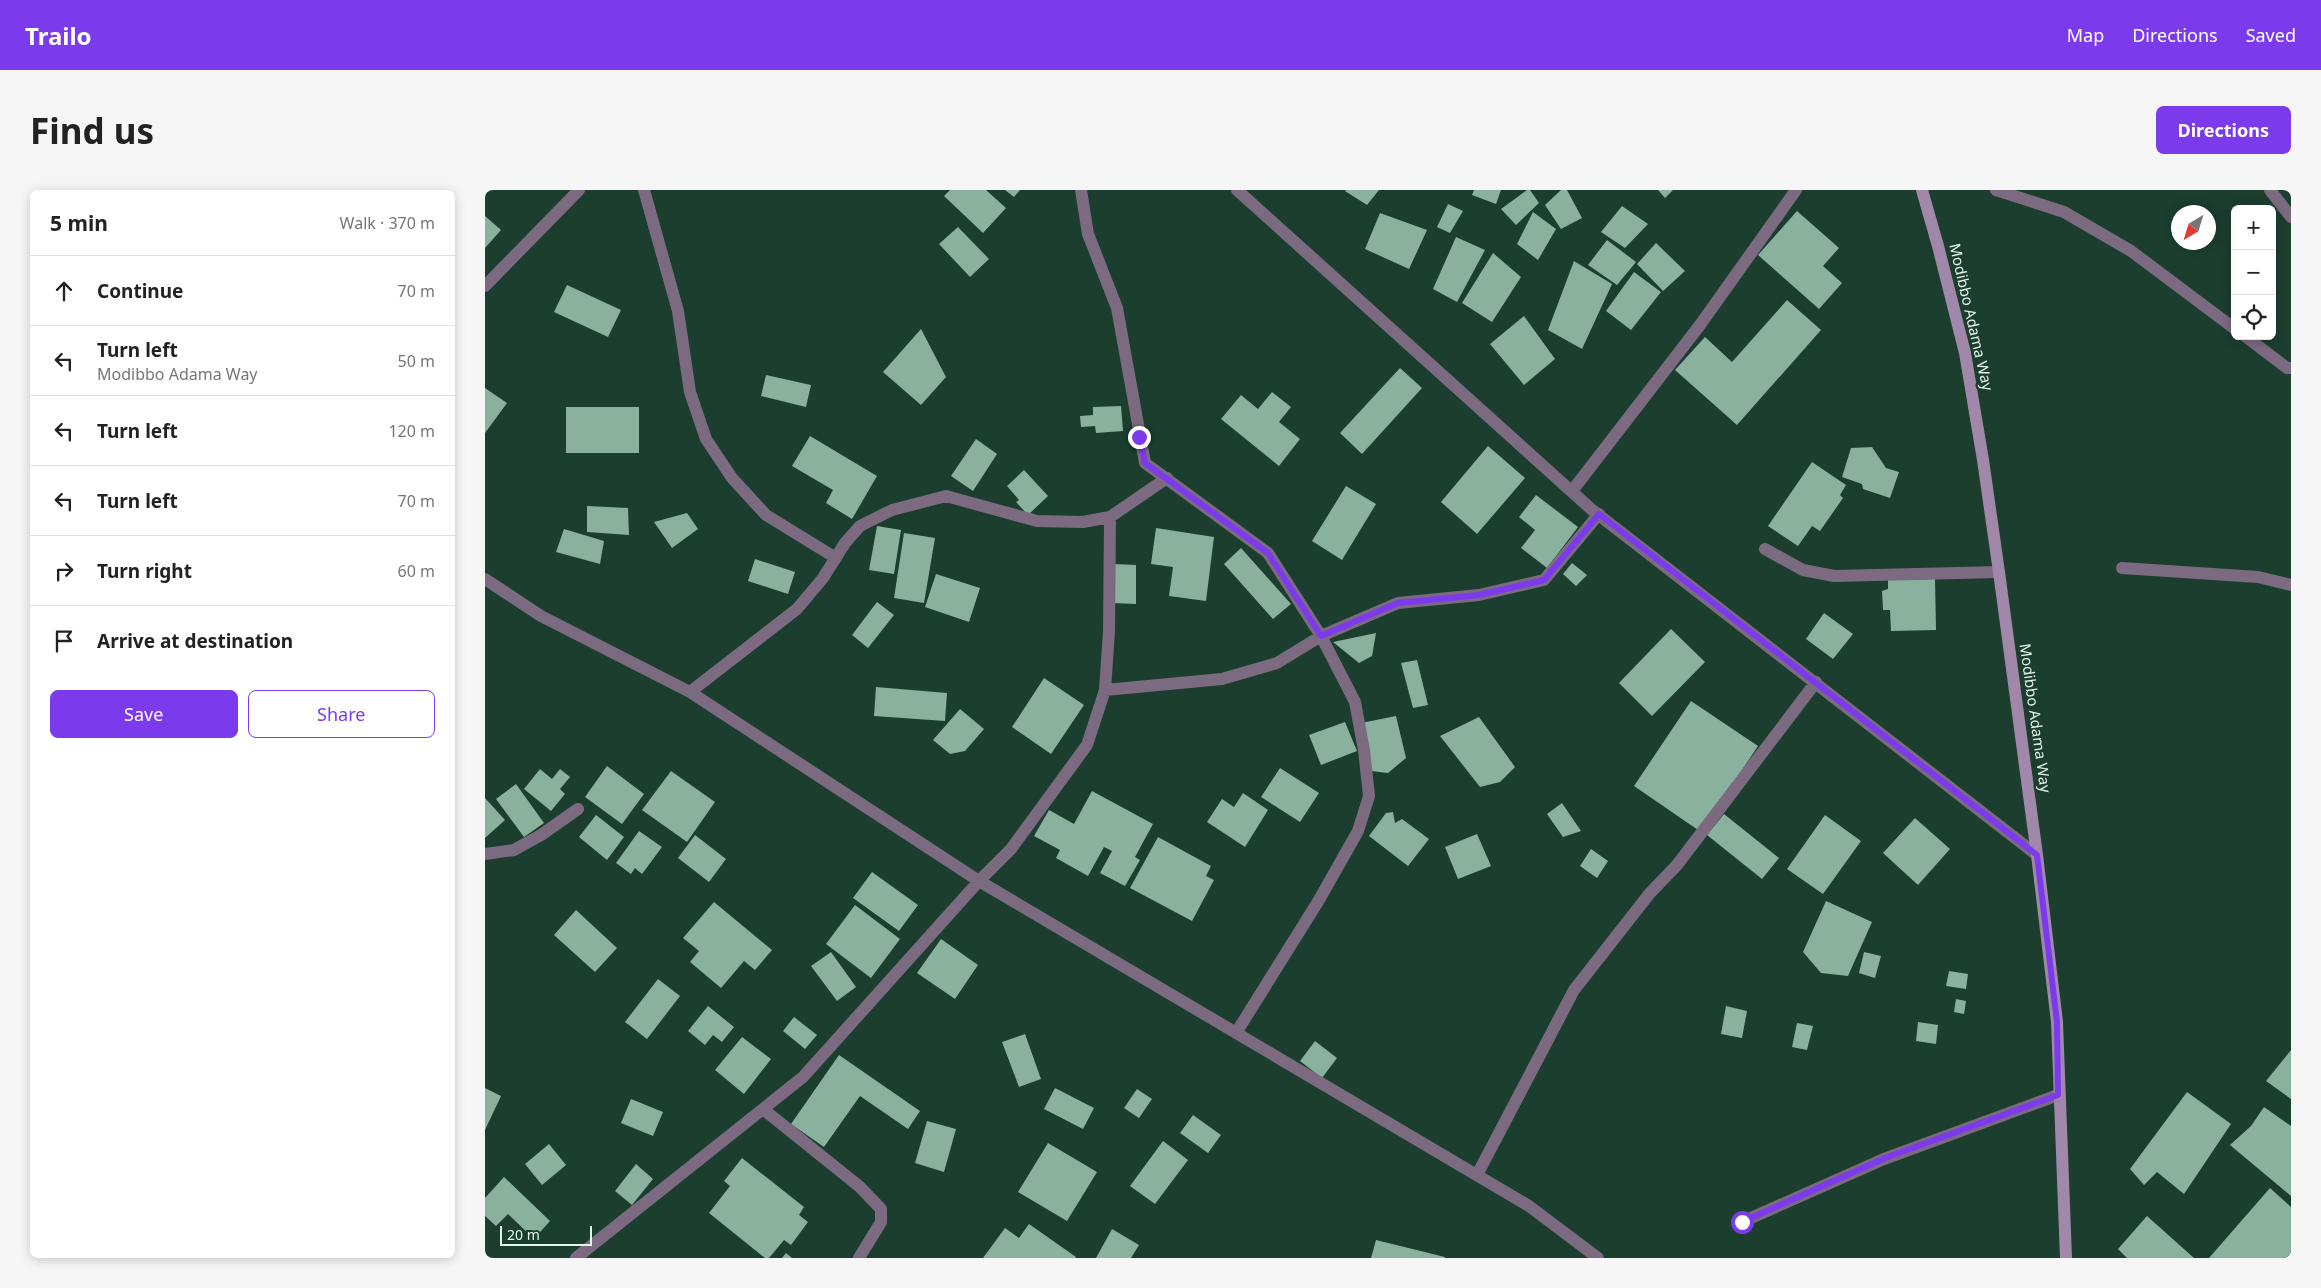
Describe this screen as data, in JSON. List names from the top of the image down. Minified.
{"streets":{"main road":["Modibbo Adama Way"]},"scale_bar":"20 m","north":"bottom left","page":{"header":"Trailo","nav":["Map","Directions","Saved"],"buttons":["Directions",["Save","Share"]],"title":"Find us","heading":["5 min","Walk · 370 m"],"map_buttons":["+","−"],"list":[["Continue","70 m"],["Turn left","Modibbo Adama Way","50 m"],["Turn left","120 m"],["Turn left","70 m"],["Turn right","60 m"],"Arrive at destination"],"scale":"20 m"}}
